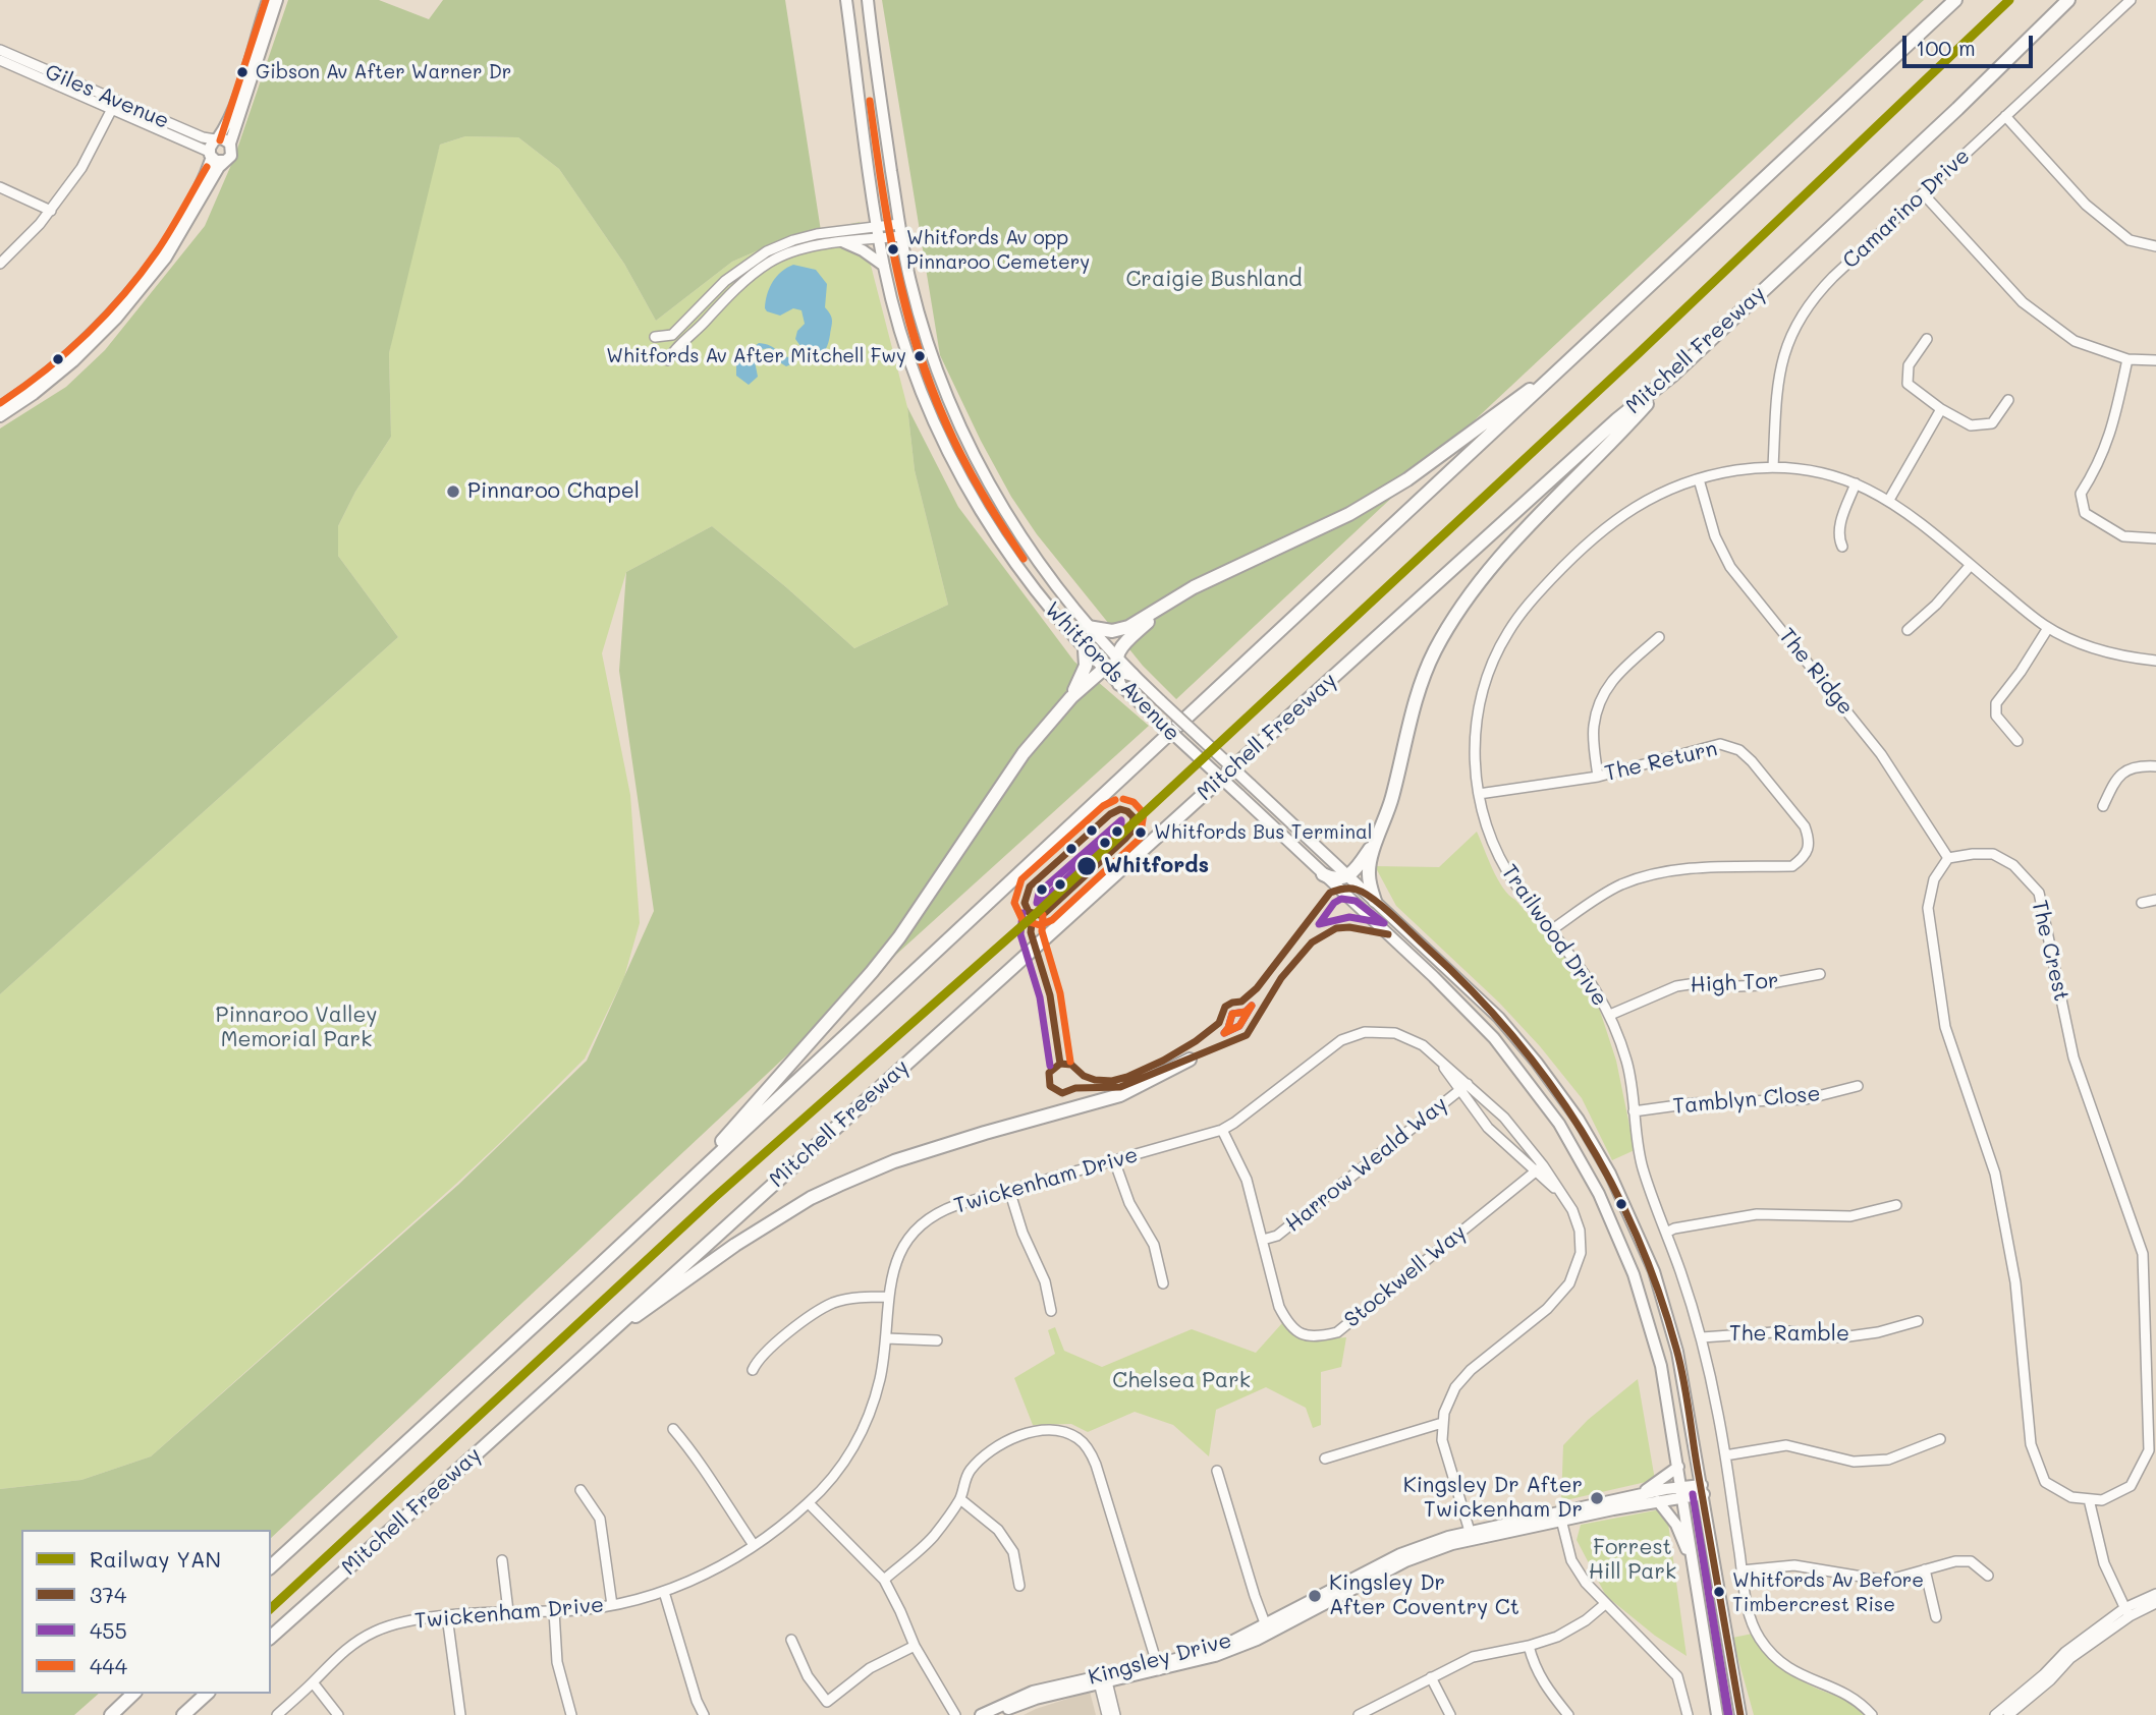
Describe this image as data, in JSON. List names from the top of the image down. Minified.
{"streets":{"highway":["Mitchell Freeway"],"main road":["Whitfords Avenue","Kingsley Drive"],"street":["Giles Avenue","Camarino Drive","The Ridge","The Return","Trailwood Drive","The Crest","High Tor","Tamblyn Close","Harrow Weald Way","Twickenham Drive","Stockwell Way","The Ramble"]},"crossings":[["Camarino Drive","Trailwood Drive"],["Whitfords Avenue","Kingsley Drive"],["The Ridge","Trailwood Drive"],["The Ridge","The Crest"],["The Return","Trailwood Drive"],["Trailwood Drive","High Tor"],["Trailwood Drive","Tamblyn Close"],["Trailwood Drive","The Ramble"],["Harrow Weald Way","Twickenham Drive"],["Harrow Weald Way","Stockwell Way"],["Twickenham Drive","Stockwell Way"],["Twickenham Drive","Kingsley Drive"]],"parks":["Craigie Bushland","Pinnaroo Valley Memorial Park","Chelsea Park","Forrest Hill Park"],"places":["Gibson Av After Warner Dr","Whitfords Av opp Pinnaroo Cemetery","Whitfords Av After Mitchell Fwy","Pinnaroo Chapel","Whitfords Bus Terminal","Whitfords","Kingsley Dr After Twickenham Dr","Whitfords Av Before Timbercrest Rise","Kingsley Dr After Coventry Ct"],"lines":["rail line YAN","transit line 444","transit line 374","transit line 455"],"legend":["Railway YAN","374","455","444"],"scale_bar":"100 m"}
